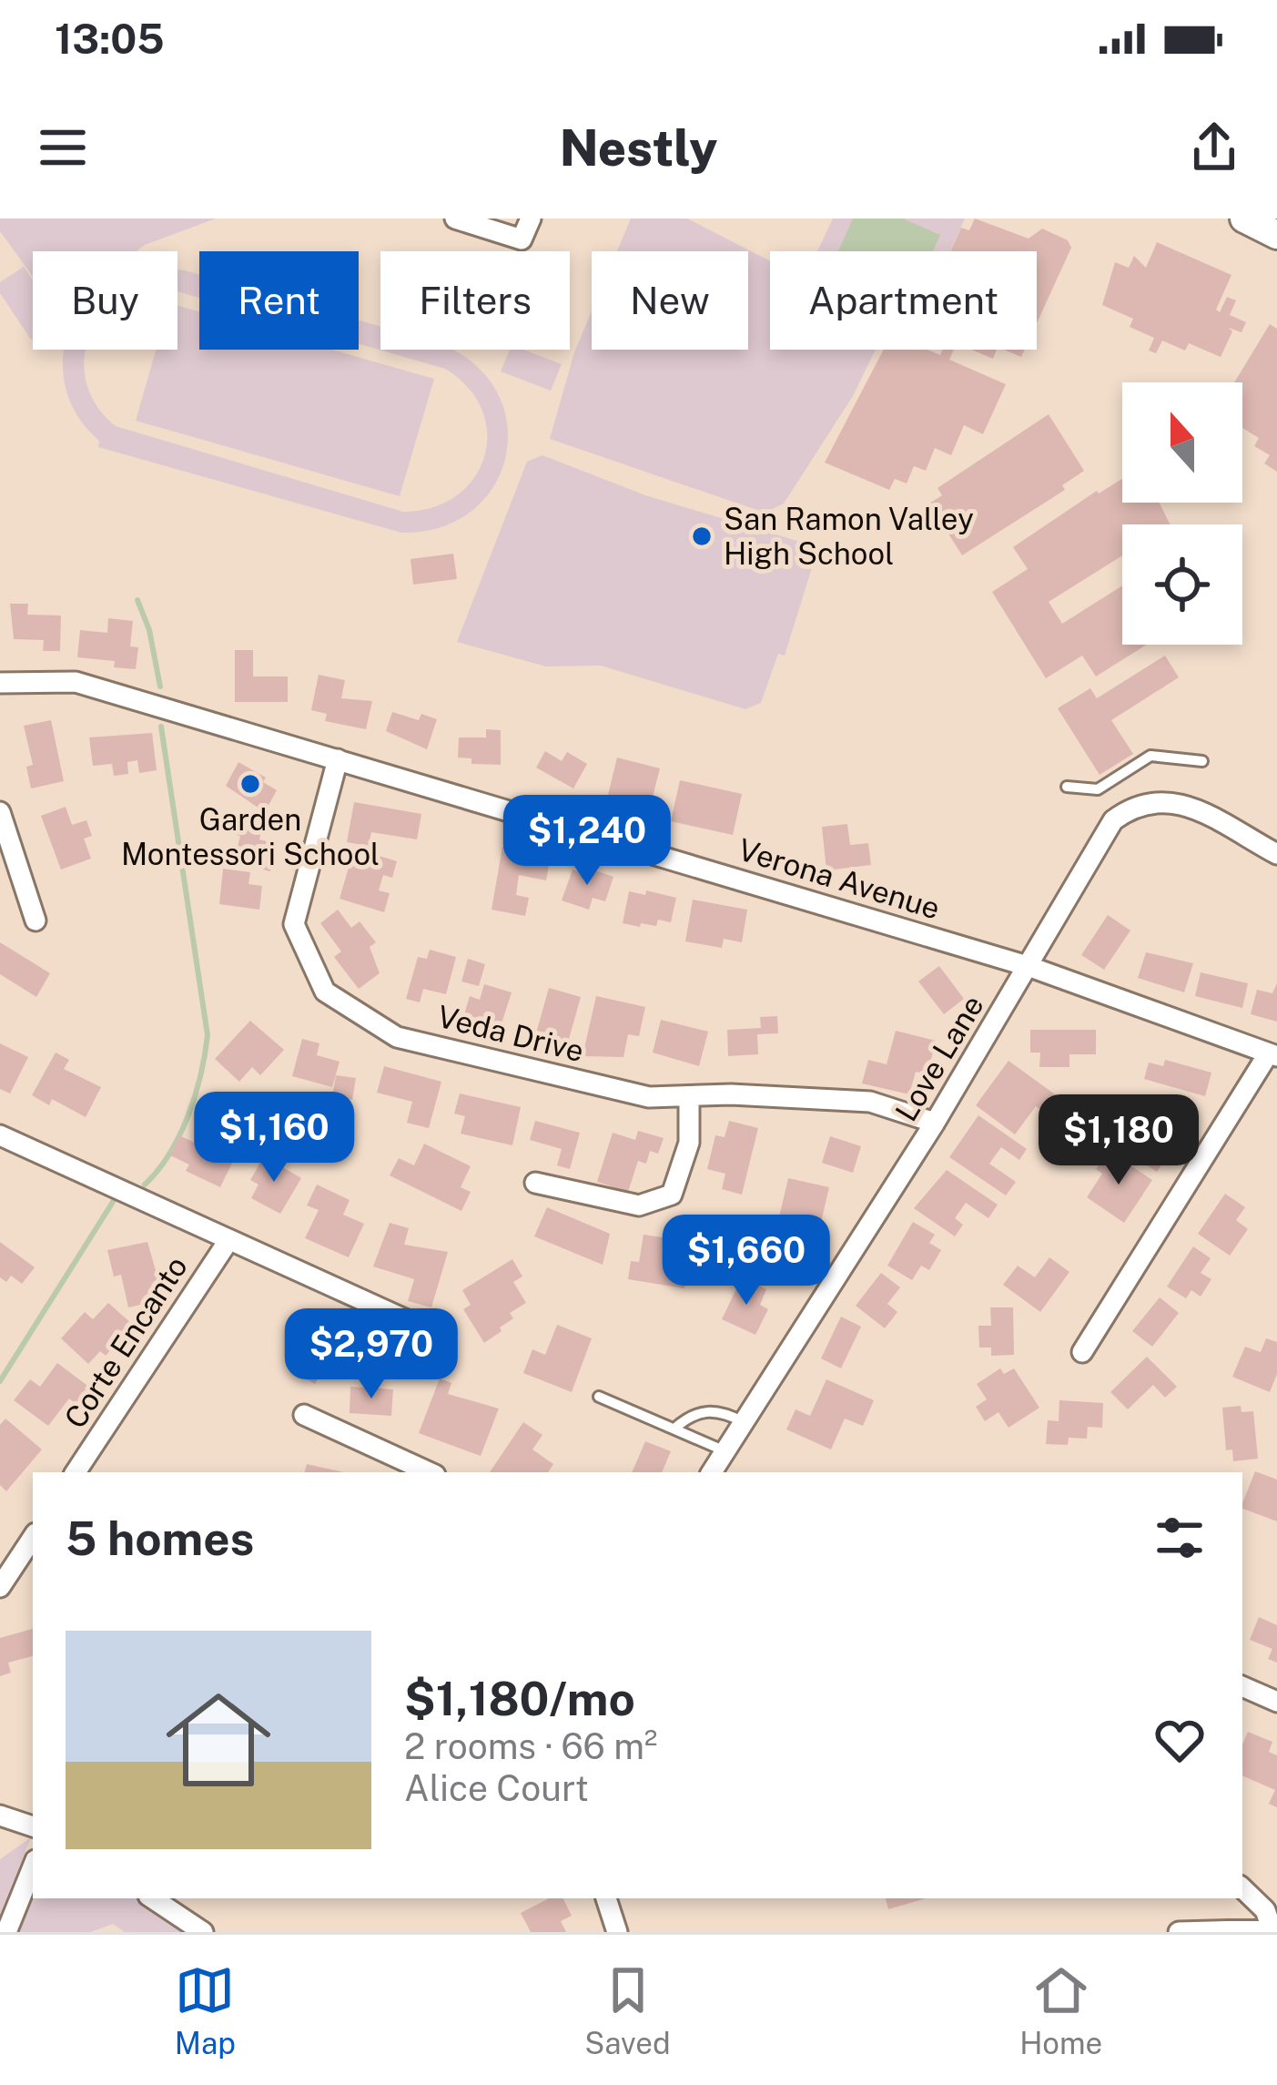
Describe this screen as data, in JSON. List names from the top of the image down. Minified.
{"streets":{"street":["Verona Avenue","Veda Drive","Love Lane","Corte Encanto"]},"crossings":[["Verona Avenue","Veda Drive"],["Verona Avenue","Love Lane"],["Veda Drive","Love Lane"]],"places":["San Ramon Valley High School","Garden Montessori School"],"north":"top","page":{"status":"13:05","header":"Nestly","chip":["Buy","Rent","Filters","New","Apartment"],"price":["$1,240","$1,160","$1,180","$1,660","$2,970"],"heading":"5 homes","list":[{"name":"$1,180/mo","note":"2 rooms · 66 m² · Alice Court"}],"tabs":["Map","Saved","Home"]}}
